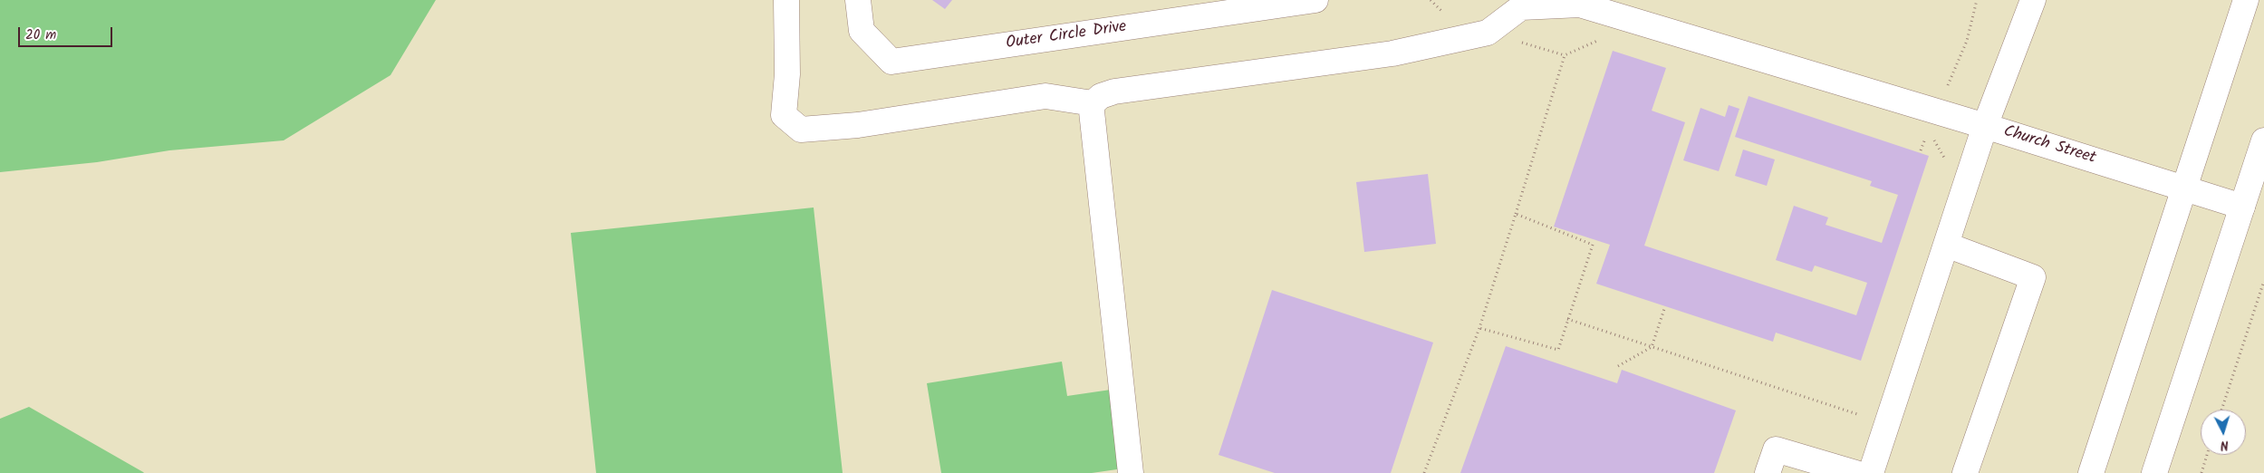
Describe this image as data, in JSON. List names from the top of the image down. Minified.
{"streets":{"street":["Outer Circle Drive","Church Street"]},"scale_bar":"20 m","north":"bottom"}
